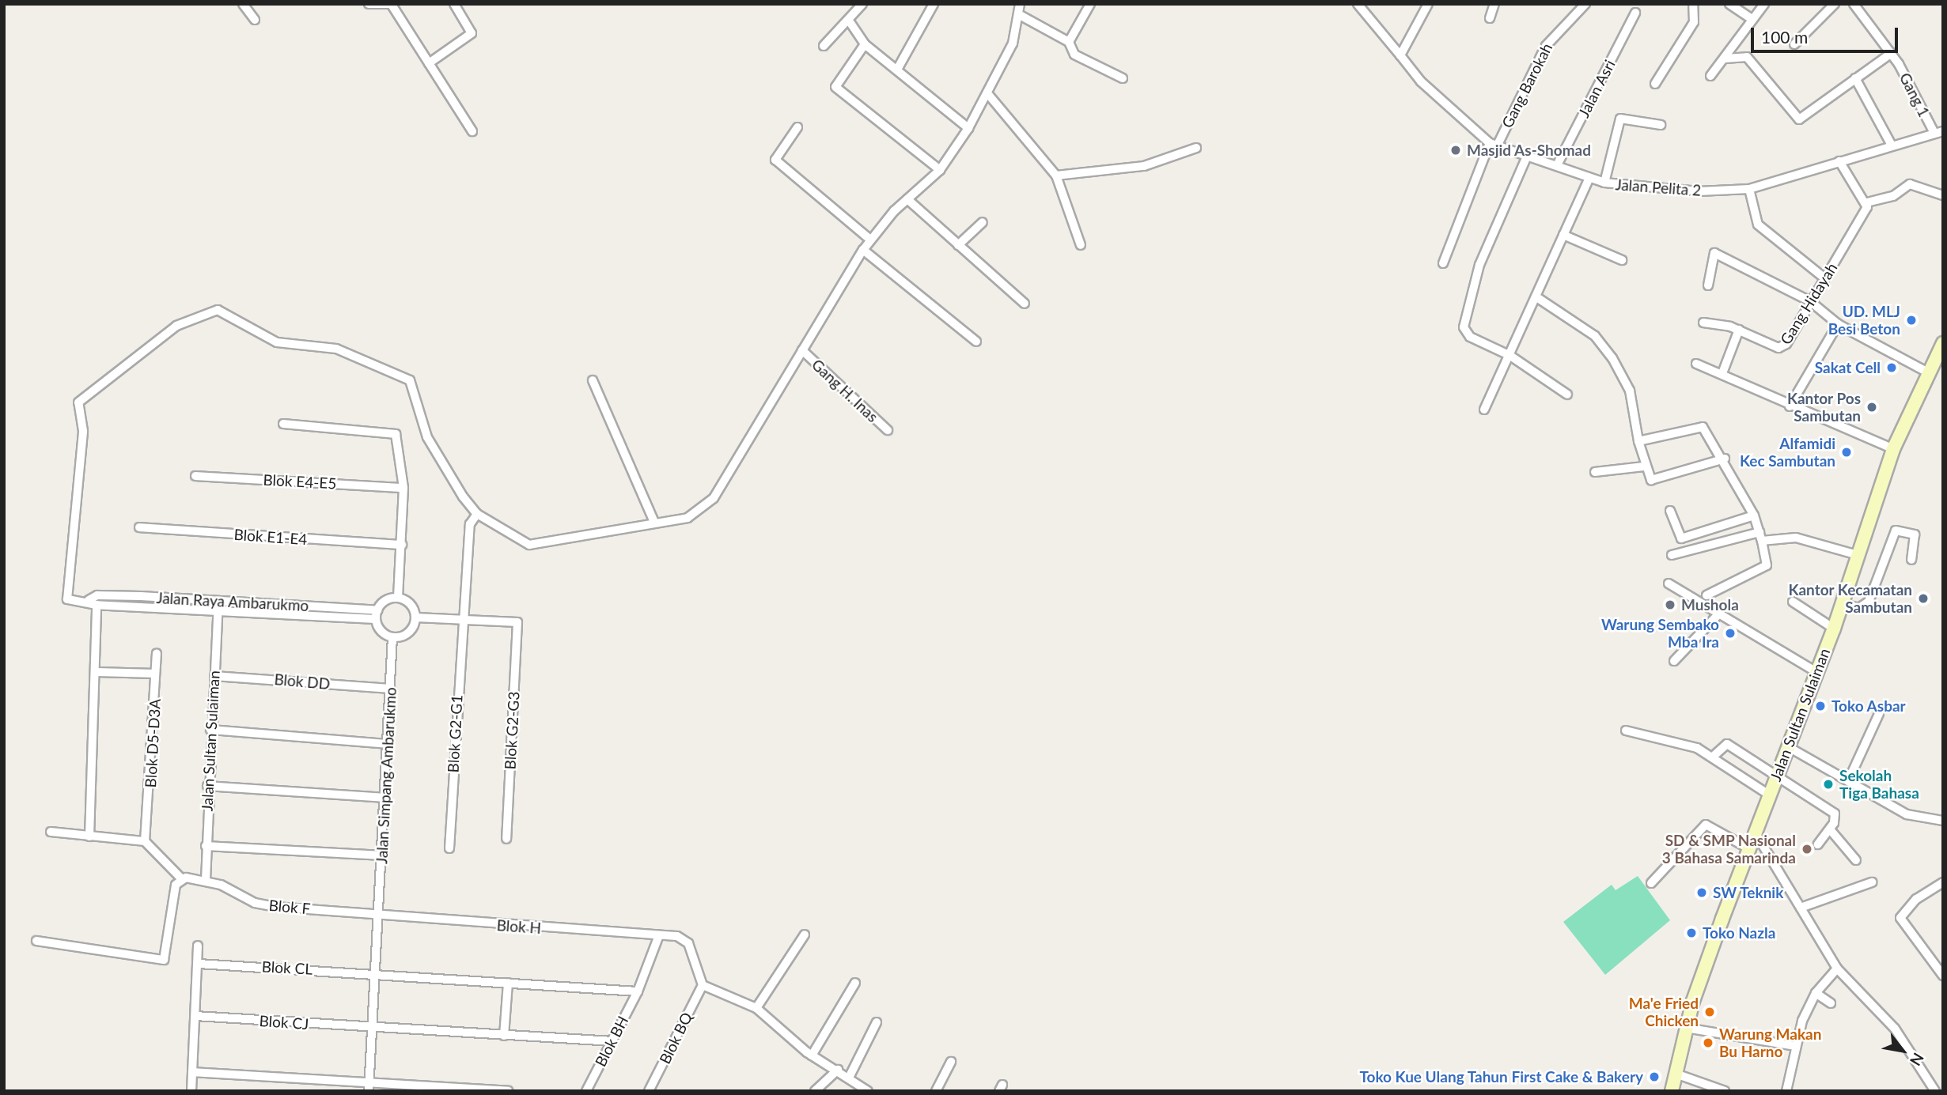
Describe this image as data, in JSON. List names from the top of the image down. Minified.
{"streets":{"main road":["Jalan Sultan Sulaiman"],"street":["Gang Barokah","Jalan Asri","Gang 1","Jalan Pelita 2","Gang Hidayah","Gang H. Inas","Blok E4-E5","Blok E1-E4","Jalan Raya Ambarukmo","Blok DD","Blok G2-G3","Blok G2-G1","Blok D5-D3A","Jalan Simpang Ambarukmo","Blok F","Blok H","Blok CL","Blok CJ","Blok BQ","Blok BH"]},"crossings":[["Gang Barokah","Jalan Pelita 2"],["Jalan Asri","Jalan Pelita 2"],["Gang 1","Jalan Pelita 2"],["Jalan Raya Ambarukmo","Jalan Sultan Sulaiman"],["Jalan Raya Ambarukmo","Blok G2-G1"],["Jalan Raya Ambarukmo","Jalan Simpang Ambarukmo"],["Blok DD","Jalan Sultan Sulaiman"],["Blok DD","Jalan Simpang Ambarukmo"],["Jalan Sultan Sulaiman","Blok F"],["Blok G2-G3","Blok G2-G1"],["Jalan Simpang Ambarukmo","Blok F"],["Jalan Simpang Ambarukmo","Blok H"],["Jalan Simpang Ambarukmo","Blok CL"],["Blok F","Blok H"],["Blok H","Blok BQ"],["Blok H","Blok BH"],["Blok CL","Blok BH"],["Blok CJ","Blok BH"]],"places":["Masjid As-Shomad","UD. MLJ Besi Beton","Sakat Cell","Kantor Pos Sambutan","Alfamidi Kec Sambutan","Kantor Kecamatan Sambutan","Mushola","Warung Sembako Mba Ira","Toko Asbar","Sekolah Tiga Bahasa","SD & SMP Nasional 3 Bahasa Samarinda","SW Teknik","Toko Nazla","Ma'e Fried Chicken","Warung Makan Bu Harno","Toko Kue Ulang Tahun First Cake & Bakery"],"scale_bar":"100 m","north":"bottom right"}
